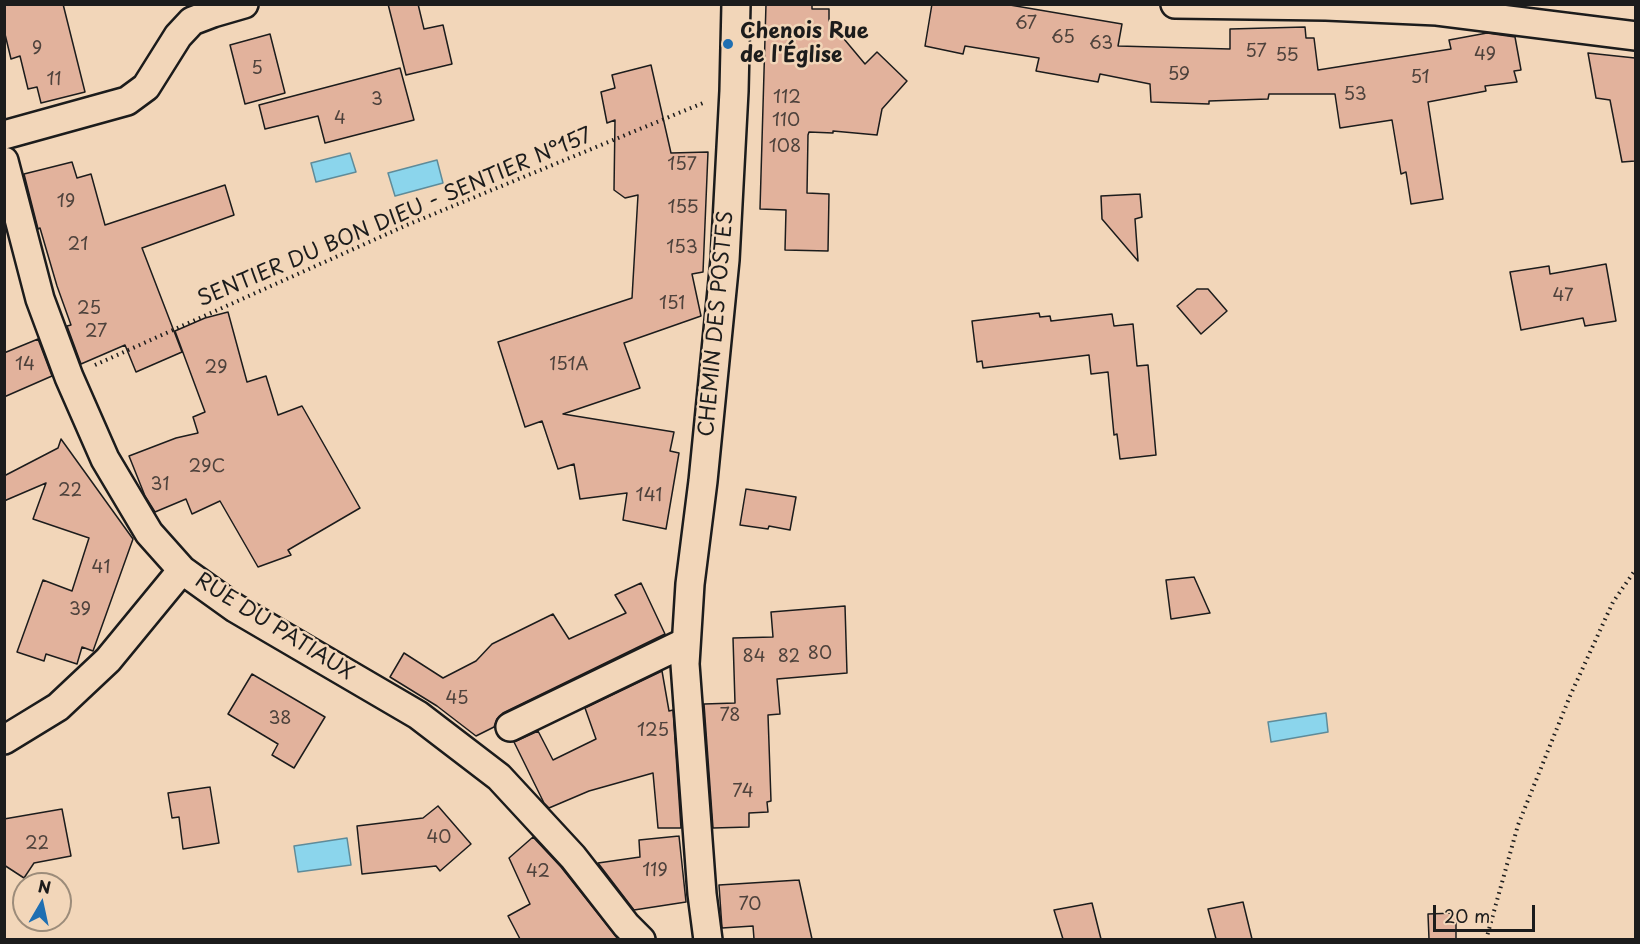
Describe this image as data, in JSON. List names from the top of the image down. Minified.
{"streets":{"street":["CHEMIN DES POSTES","RUE DU PATIAUX"],"path":["SENTIER DU BON DIEU - SENTIER N°157"]},"crossings":[["SENTIER DU BON DIEU - SENTIER N°157","CHEMIN DES POSTES"],["SENTIER DU BON DIEU - SENTIER N°157","RUE DU PATIAUX"]],"places":["Chenois Rue de l'Église"],"house_numbers":["67","65","63","9","57","49","55","5","59","51","11","53","112","3","4","110","108","157","19","155","21","153","47","151","25","27","14","151A","29","29C","31","22","141","41","39","80","84","82","45","78","38","125","74","40","22","119","42","70"],"scale_bar":"20 m","north":"top"}
